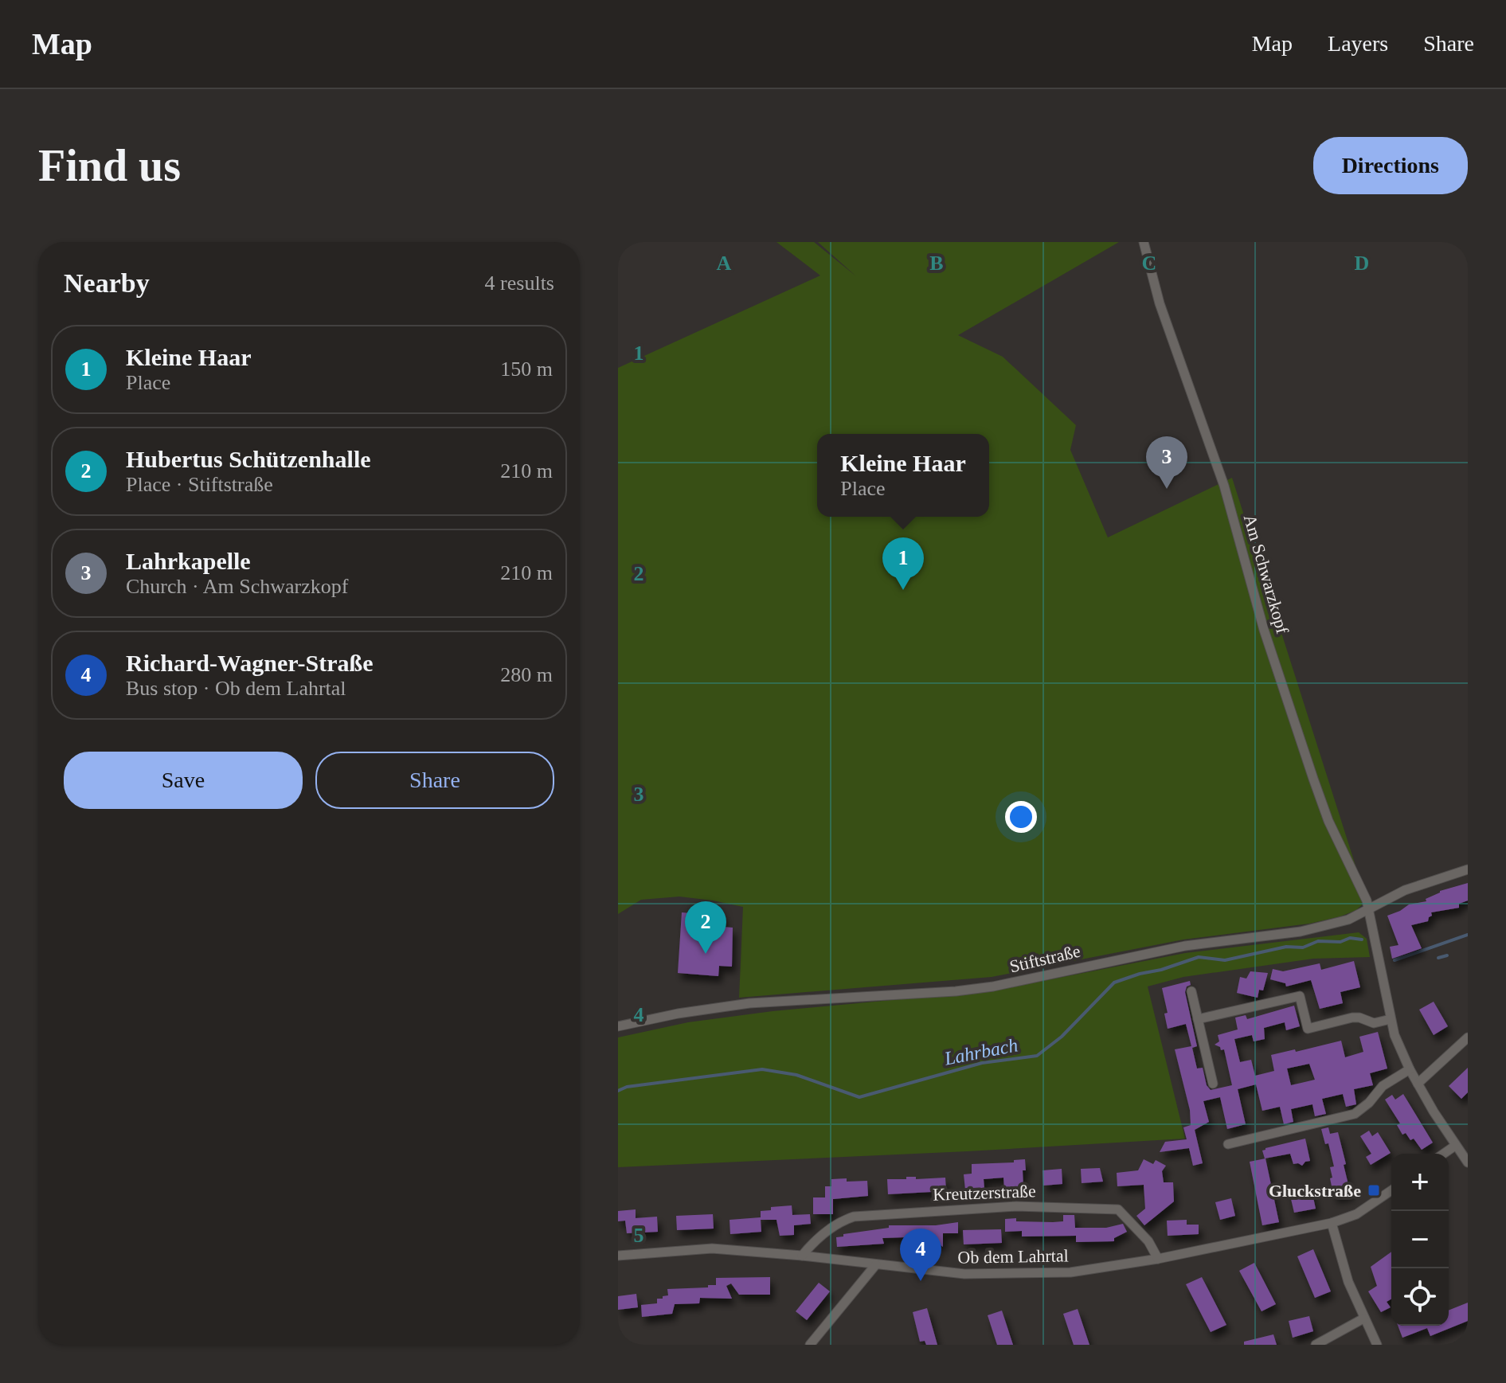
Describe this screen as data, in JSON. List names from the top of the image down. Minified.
{"streets":{"street":["Am Schwarzkopf","Stiftstraße","Kreutzerstraße","Ob dem Lahrtal"]},"crossings":[["Am Schwarzkopf","Stiftstraße"],["Kreutzerstraße","Ob dem Lahrtal"]],"water":["Lahrbach"],"places":{"transit":["Gluckstraße"]},"page":{"header":"Map","nav":["Map","Layers","Share"],"buttons":["Directions",["Save","Share"]],"title":"Find us","heading":["Nearby","4 results"],"list":[{"mark":"1","name":"Kleine Haar","note":"Place","value":"150 m"},{"mark":"2","name":"Hubertus Schützenhalle","note":"Place · Stiftstraße","value":"210 m"},{"mark":"3","name":"Lahrkapelle","note":"Church · Am Schwarzkopf","value":"210 m"},{"mark":"4","name":"Richard-Wagner-Straße","note":"Bus stop · Ob dem Lahrtal","value":"280 m"}],"popup":["Kleine Haar","Place"],"pins":["3","1","2","4"],"map_buttons":["+","−"]},"grid":{"columns":["A","B","C","D"],"rows":["1","2","3","4","5"]}}
